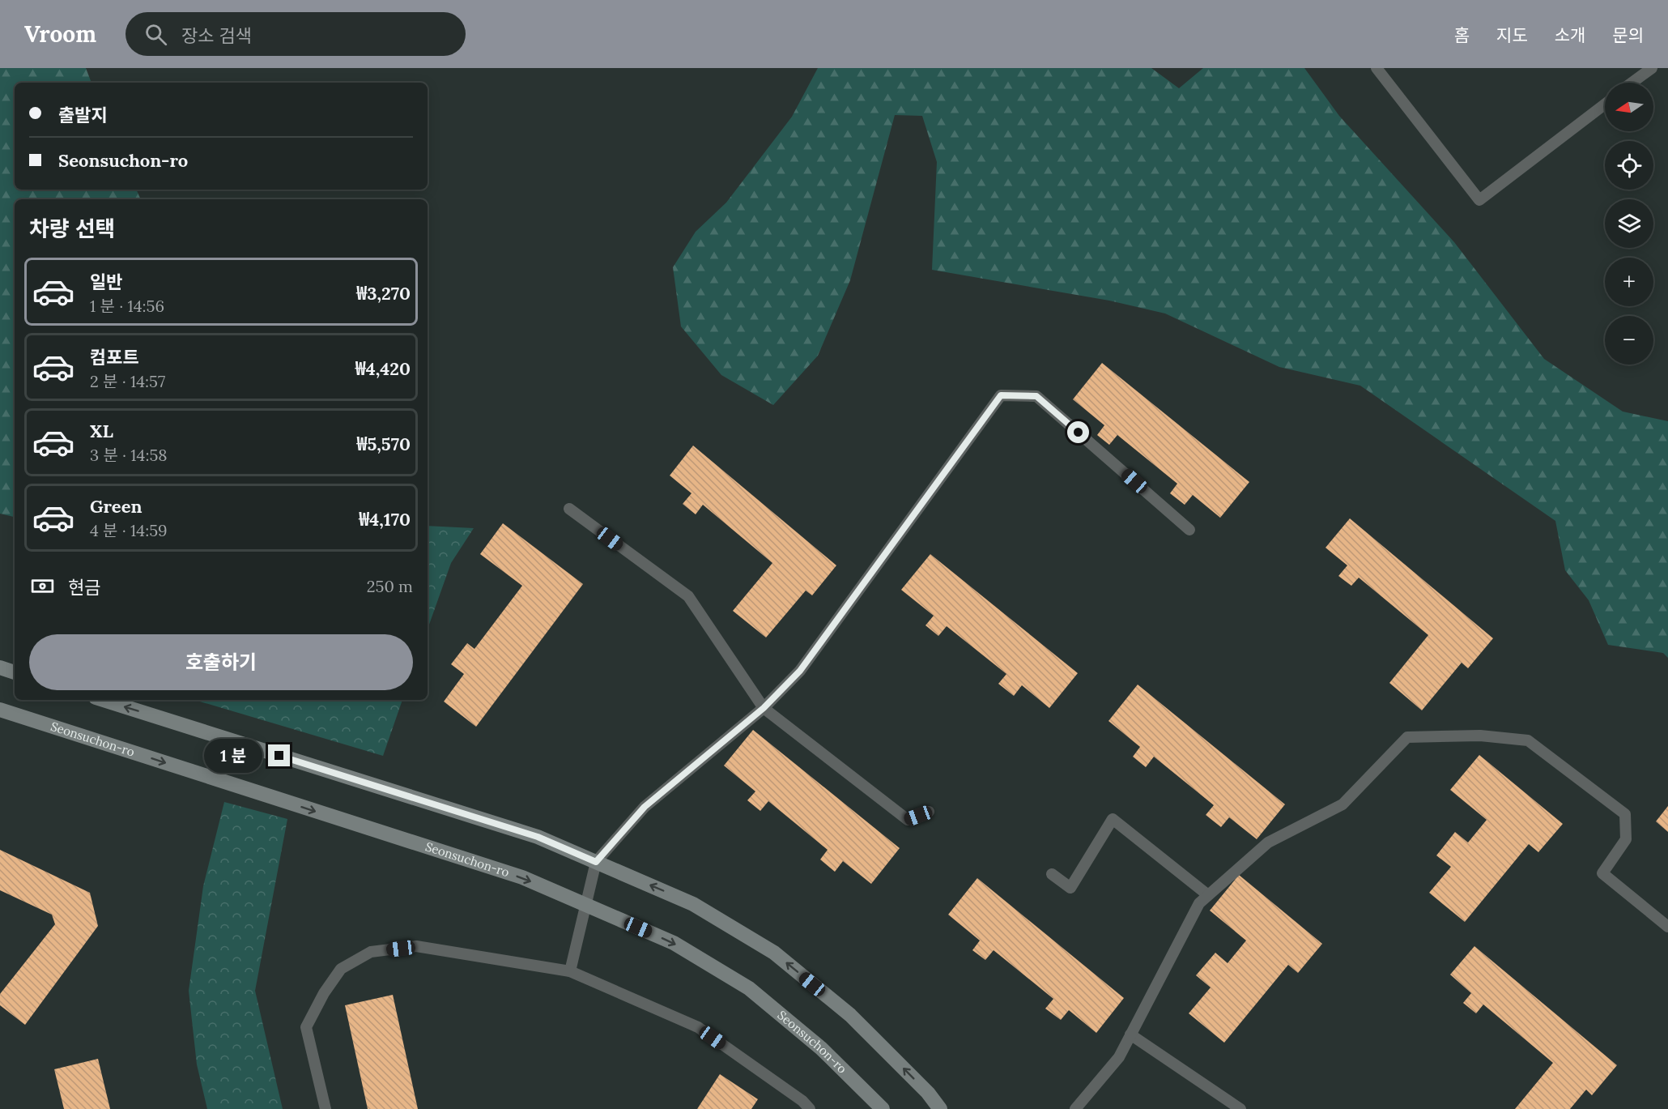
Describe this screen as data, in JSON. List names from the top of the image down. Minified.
{"streets":{"street":["Seonsuchon-ro"]},"north":"left","page":{"header":"Vroom","search":"장소 검색","nav":["홈","지도","소개","문의"],"map_buttons":["+","−"],"banner":["출발지","Seonsuchon-ro"],"heading":"차량 선택","list":[{"name":"일반","note":"1 분 · 14:56","value":"₩3,270"},{"name":"컴포트","note":"2 분 · 14:57","value":"₩4,420"},{"name":"XL","note":"3 분 · 14:58","value":"₩5,570"},{"name":"Green","note":"4 분 · 14:59","value":"₩4,170"}],"pay":["현금","250 m"],"buttons":"호출하기","bubble":"1 분"}}
